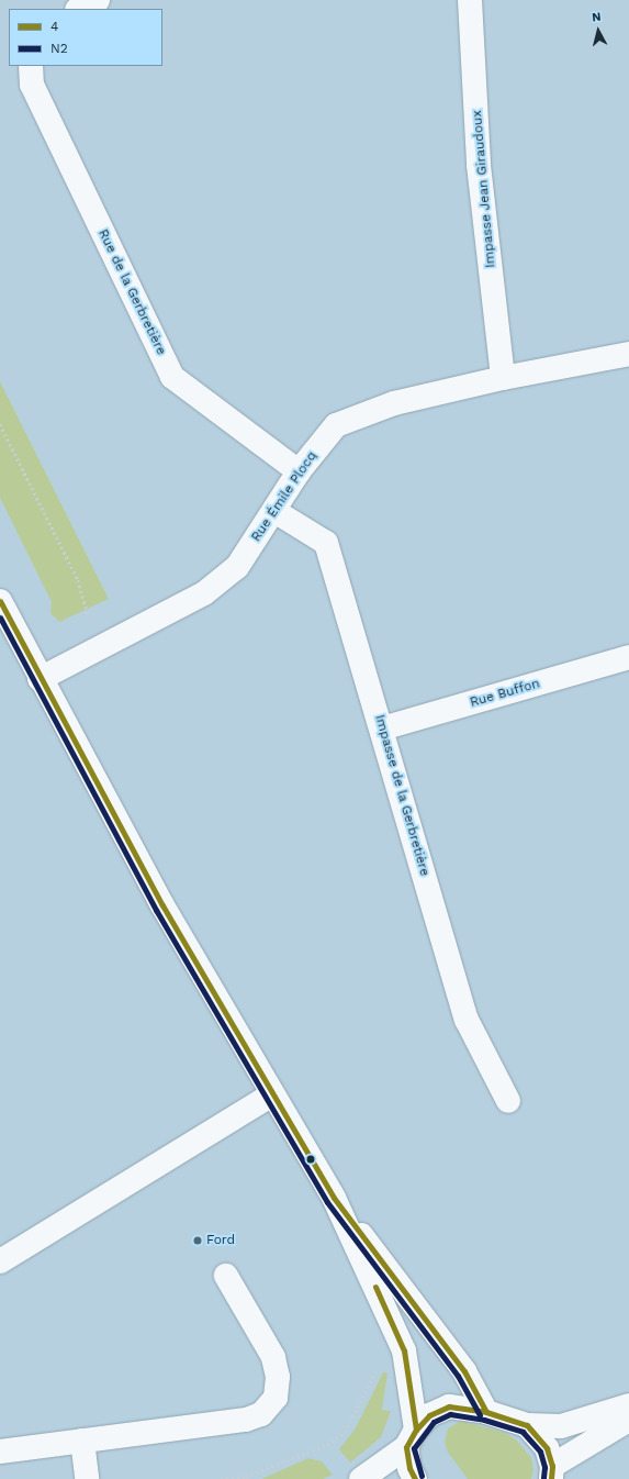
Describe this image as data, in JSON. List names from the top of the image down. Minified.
{"streets":{"street":["Impasse Jean Giraudoux","Rue de la Gerbretière","Rue Émile Plocq","Rue Buffon","Impasse de la Gerbretière"]},"crossings":[["Impasse Jean Giraudoux","Rue Émile Plocq"],["Rue de la Gerbretière","Rue Émile Plocq"],["Rue Émile Plocq","Impasse de la Gerbretière"],["Rue Buffon","Impasse de la Gerbretière"]],"places":["Ford"],"lines":["transit line 4","transit line N2"],"legend":["4","N2"],"north":"top"}
